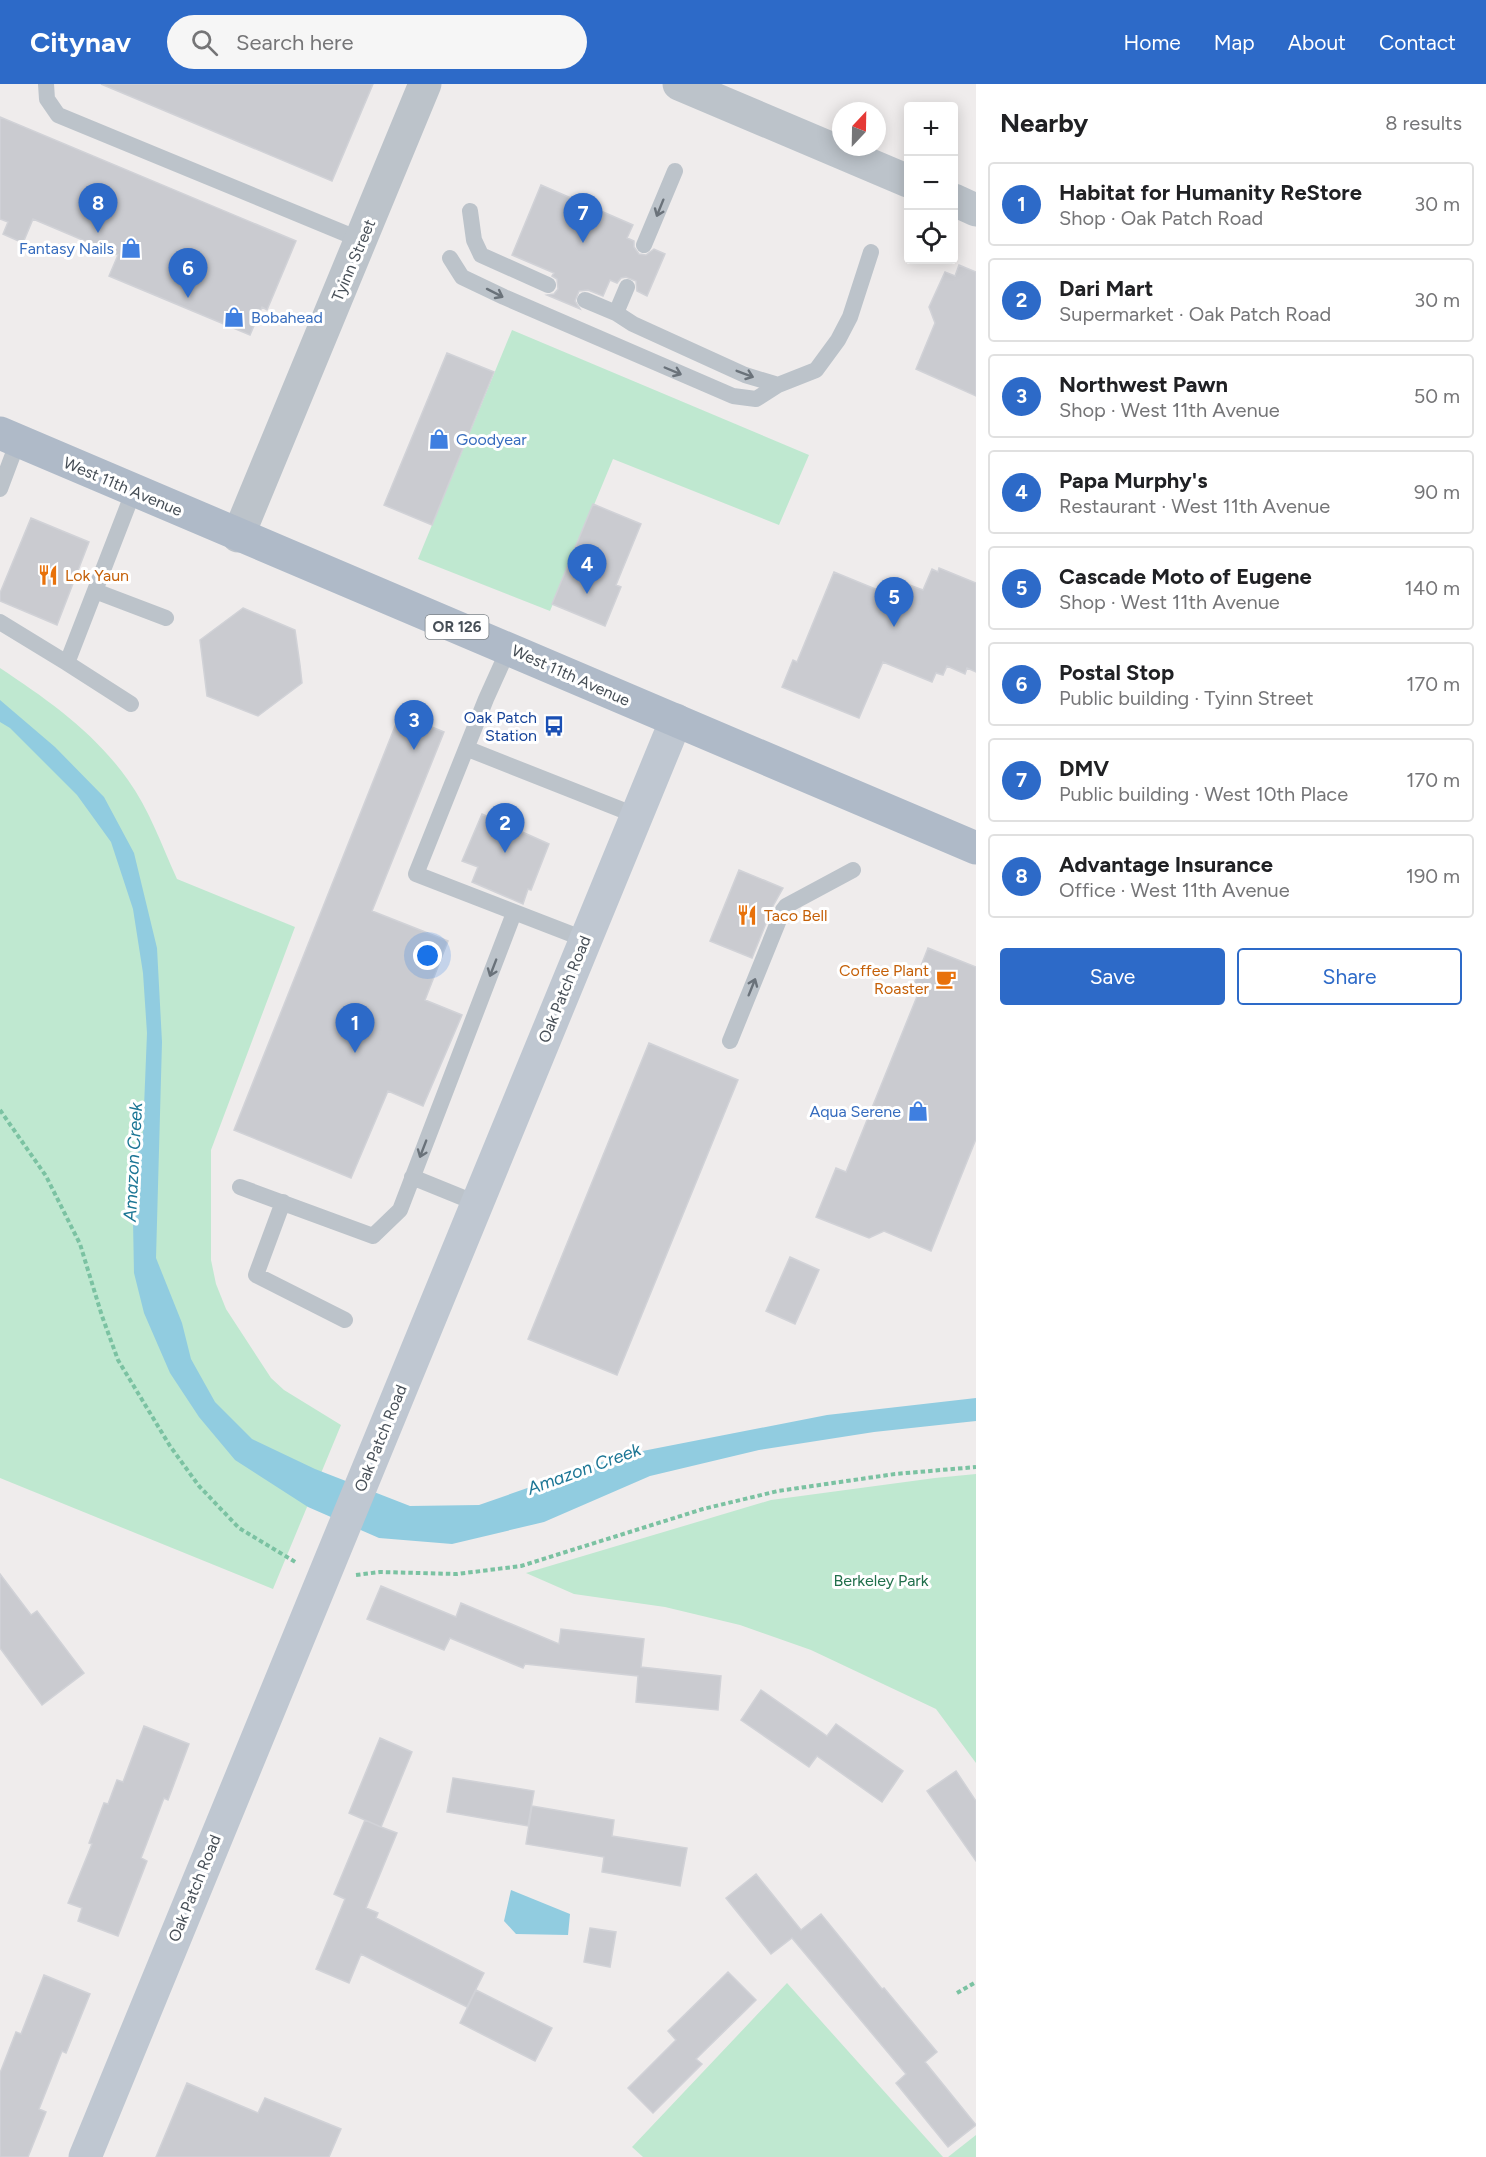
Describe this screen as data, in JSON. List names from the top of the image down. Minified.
{"streets":{"main road":["West 11th Avenue","OR 126"],"street":["Tyinn Street","Oak Patch Road"]},"crossings":[["Tyinn Street","West 11th Avenue"],["West 11th Avenue","Oak Patch Road"]],"water":["Amazon Creek"],"parks":["Berkeley Park"],"places":{"shop":["Fantasy Nails","Bobahead","Goodyear","Aqua Serene"],"restaurant":["Lok Yaun","Taco Bell"],"bus stop":["Oak Patch Station"],"cafe":["Coffee Plant Roaster"]},"north":"top","page":{"header":"Citynav","search":"Search here","nav":["Home","Map","About","Contact"],"heading":["Nearby","8 results"],"map_buttons":["+","−"],"list":[{"mark":"1","name":"Habitat for Humanity ReStore","note":"Shop · Oak Patch Road","value":"30 m"},{"mark":"2","name":"Dari Mart","note":"Supermarket · Oak Patch Road","value":"30 m"},{"mark":"3","name":"Northwest Pawn","note":"Shop · West 11th Avenue","value":"50 m"},{"mark":"4","name":"Papa Murphy's","note":"Restaurant · West 11th Avenue","value":"90 m"},{"mark":"5","name":"Cascade Moto of Eugene","note":"Shop · West 11th Avenue","value":"140 m"},{"mark":"6","name":"Postal Stop","note":"Public building · Tyinn Street","value":"170 m"},{"mark":"7","name":"DMV","note":"Public building · West 10th Place","value":"170 m"},{"mark":"8","name":"Advantage Insurance","note":"Office · West 11th Avenue","value":"190 m"}],"pins":["8","7","6","4","5","3","2","1"],"buttons":["Save","Share"]}}
